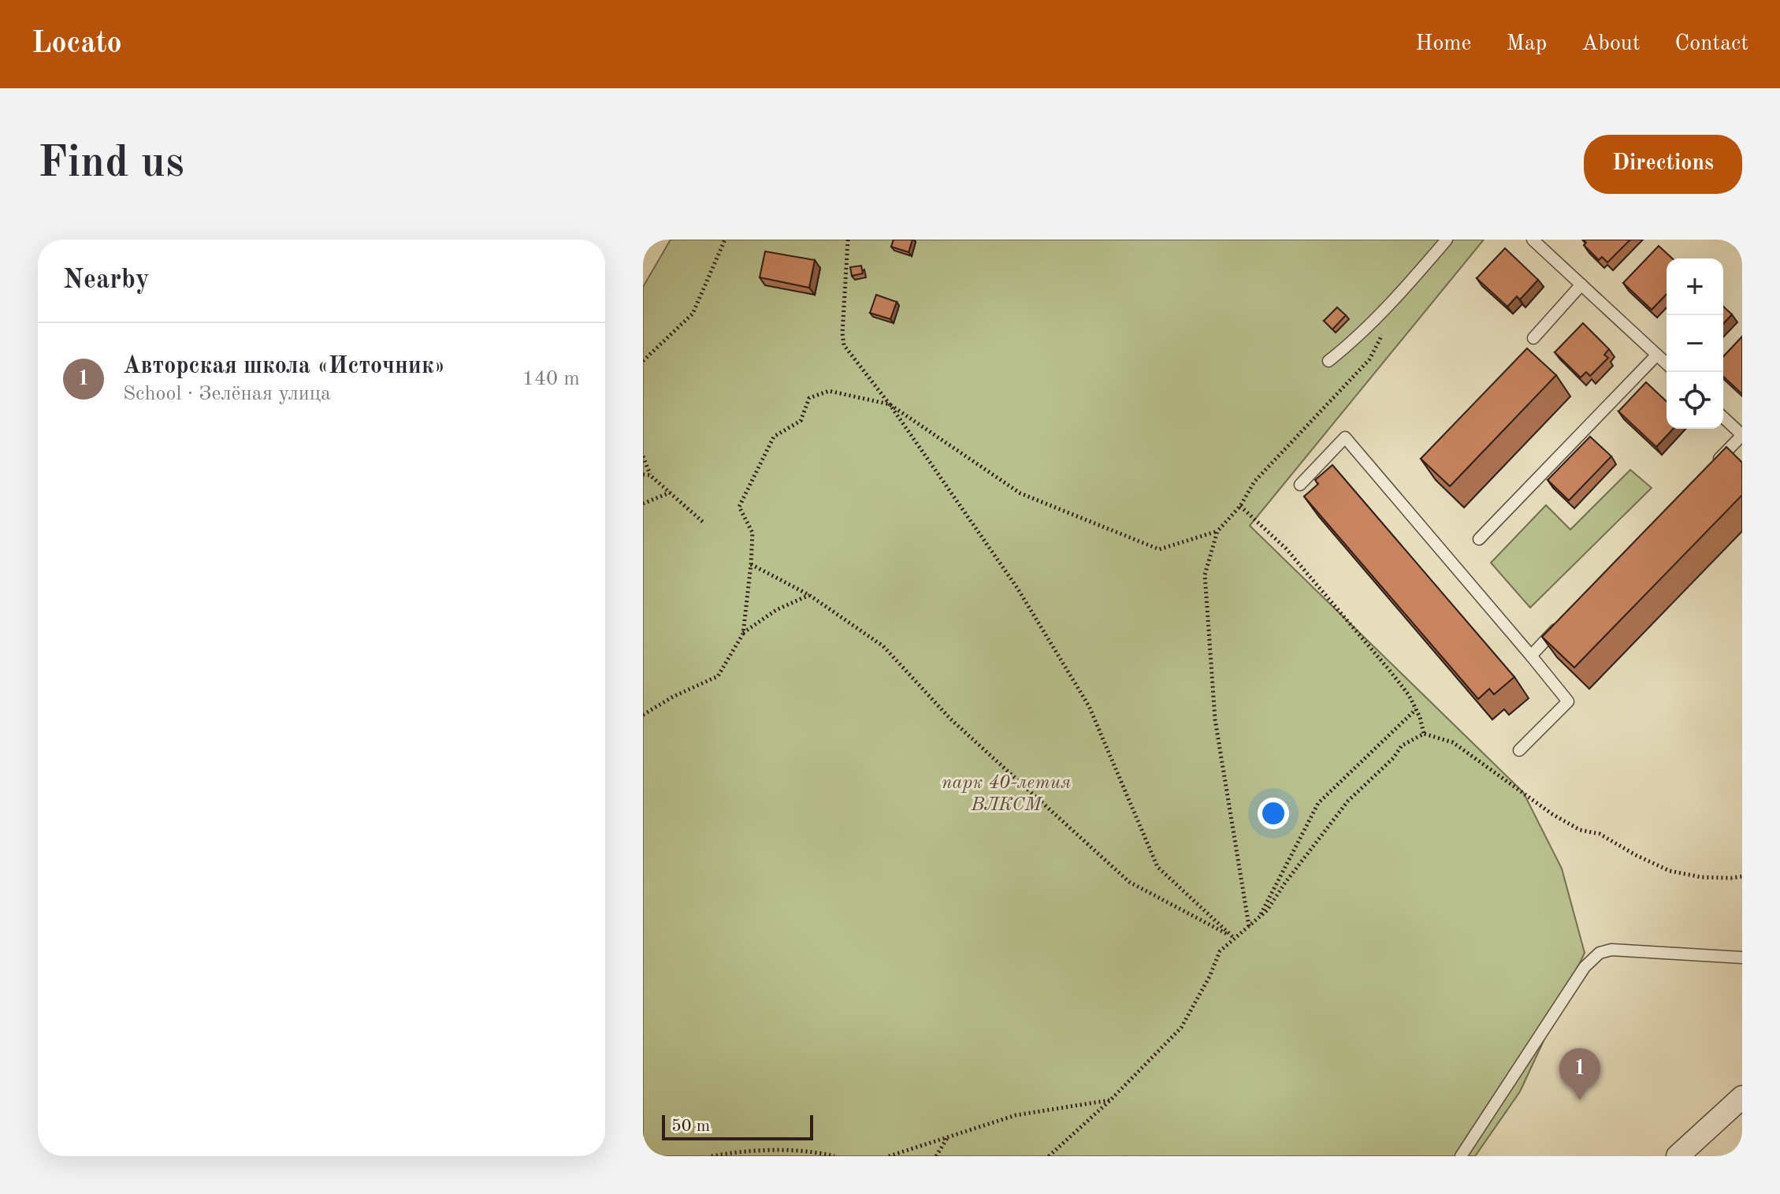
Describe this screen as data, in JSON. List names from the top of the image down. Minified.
{"parks":["парк 40-летия ВЛКСМ"],"scale_bar":"50 m","page":{"header":"Locato","nav":["Home","Map","About","Contact"],"buttons":"Directions","title":"Find us","heading":"Nearby","map_buttons":["+","−"],"list":[{"mark":"1","name":"Авторская школа «Источник»","note":"School · Зелёная улица","value":"140 m"}],"pins":"1","scale":"50 m"}}
